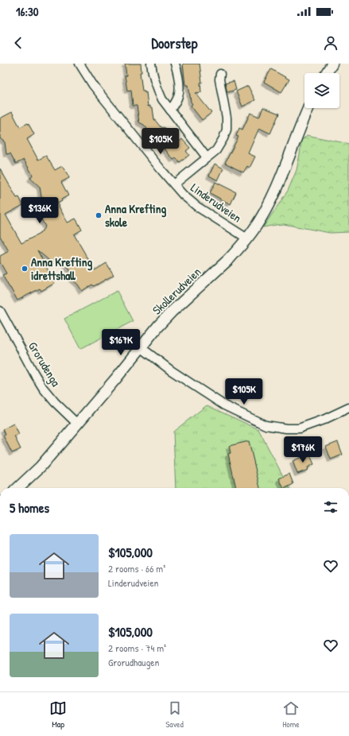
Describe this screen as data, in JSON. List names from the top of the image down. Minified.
{"streets":{"street":["Linderudveien","Skollerudveien","Grorudenga"]},"crossings":[["Linderudveien","Skollerudveien"],["Skollerudveien","Grorudenga"]],"places":["Anna Krefting skole","Anna Krefting idrettshall"],"page":{"status":"16:30","header":"Doorstep","price":["$105K","$136K","$167K","$105K","$176K"],"heading":"5 homes","list":[{"name":"$105,000","note":"2 rooms · 66 m² · Linderudveien"},{"name":"$105,000","note":"2 rooms · 74 m² · Grorudhaugen"}],"tabs":["Map","Saved","Home"]}}
